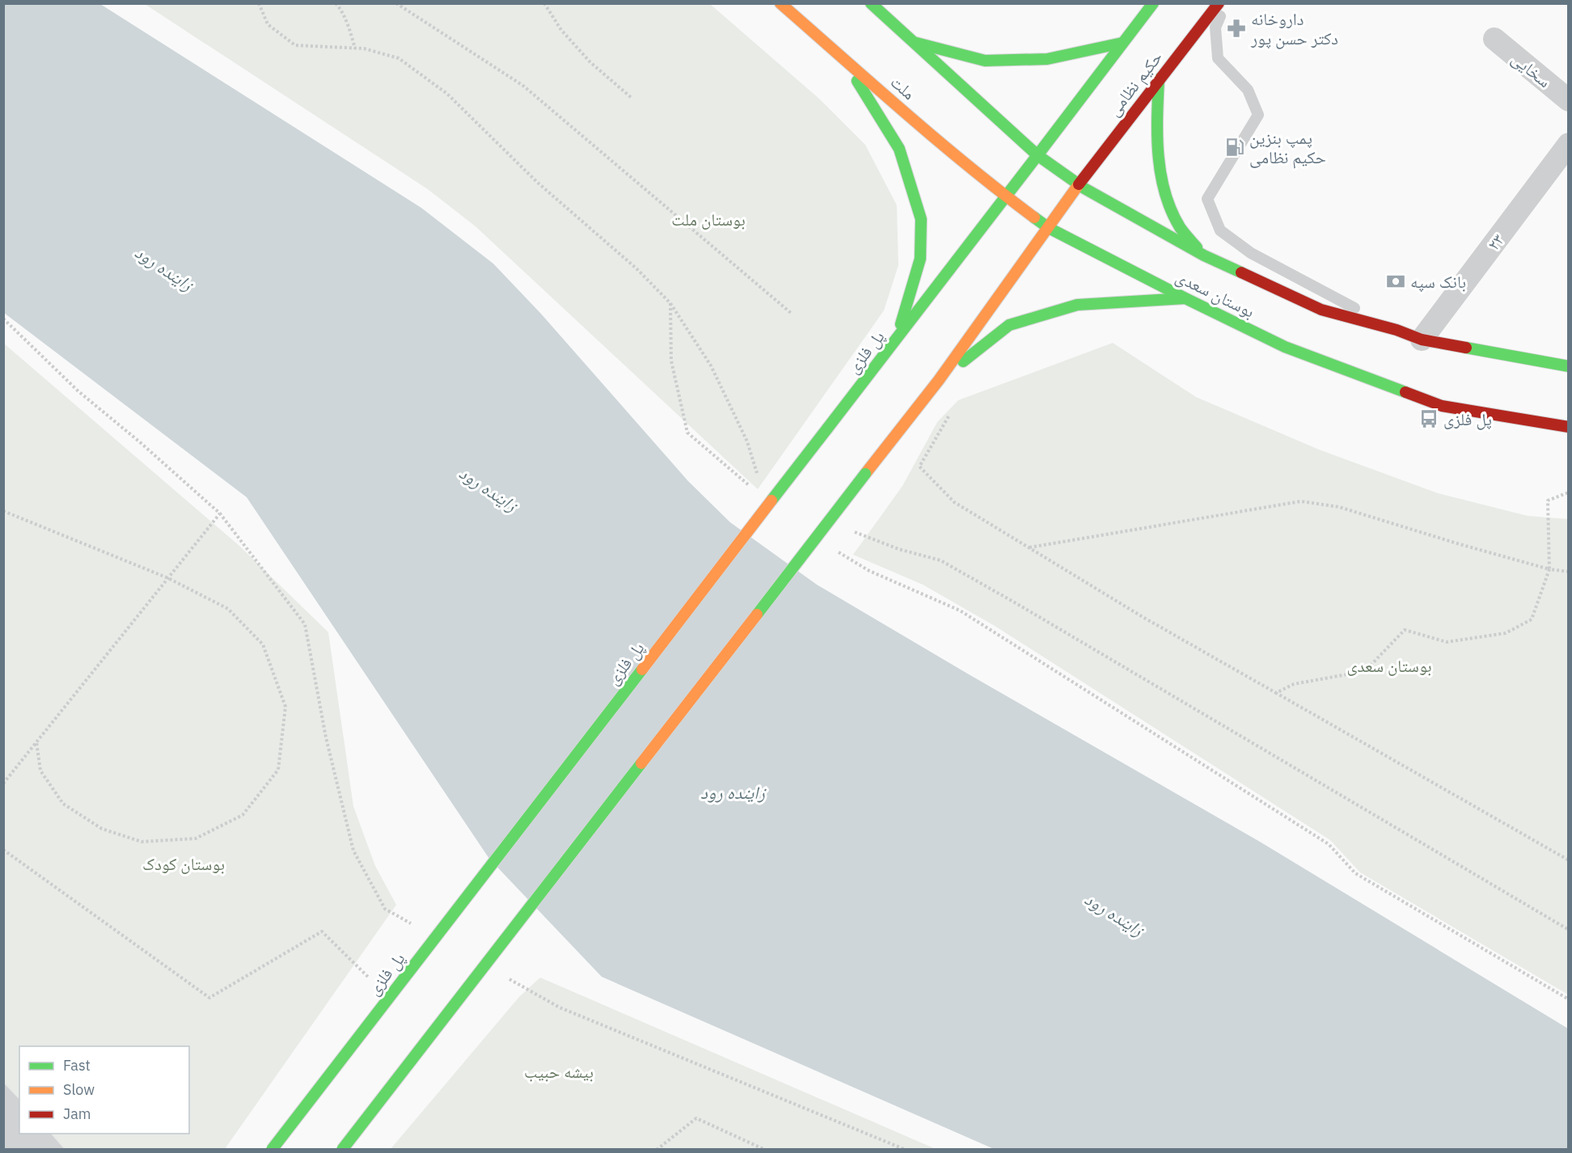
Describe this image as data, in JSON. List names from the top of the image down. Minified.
{"streets":{"main road":["حکیم نظامی","ملت","بوستان سعدی","پل فلزی"],"street":["سخایی","۲۳"]},"crossings":[["حکیم نظامی","ملت"],["حکیم نظامی","بوستان سعدی"],["حکیم نظامی","پل فلزی"],["ملت","بوستان سعدی"],["ملت","پل فلزی"],["۲۳","بوستان سعدی"]],"water":["زاینده رود"],"parks":["بوستان ملت","بوستان سعدی","بوستان کودک","بیشه حبیب"],"places":{"pharmacy":["داروخانه دکتر حسن پور"],"fuel station":["پمپ بنزین حکیم نظامی"],"bank":["بانک سپه"],"bus stop":["پل فلزی"]},"legend":["Fast","Slow","Jam"]}
